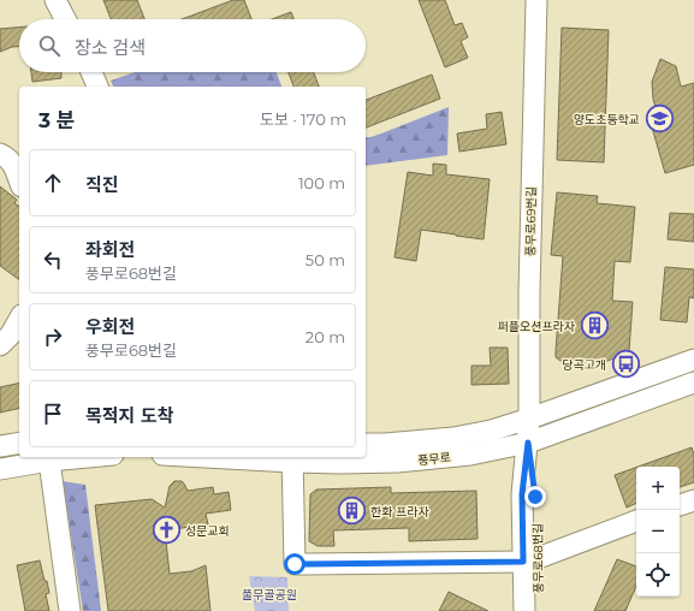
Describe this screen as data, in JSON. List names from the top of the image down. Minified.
{"streets":{"street":["풍무로69번길","풍무로","풍무로68번길"]},"crossings":[["풍무로69번길","풍무로"],["풍무로69번길","풍무로68번길"],["풍무로","풍무로68번길"]],"parks":["풀무골공원"],"places":{"school or university":["양도초등학교"],"building":["퍼플오션프라자","한화 프라자"],"bus stop":["당곡고개"],"church":["성문교회"]},"page":{"search":"장소 검색","heading":["3 분","도보 · 170 m"],"list":[["직진","100 m"],["좌회전","풍무로68번길","50 m"],["우회전","풍무로68번길","20 m"],"목적지 도착"],"map_buttons":["+","−"]}}
